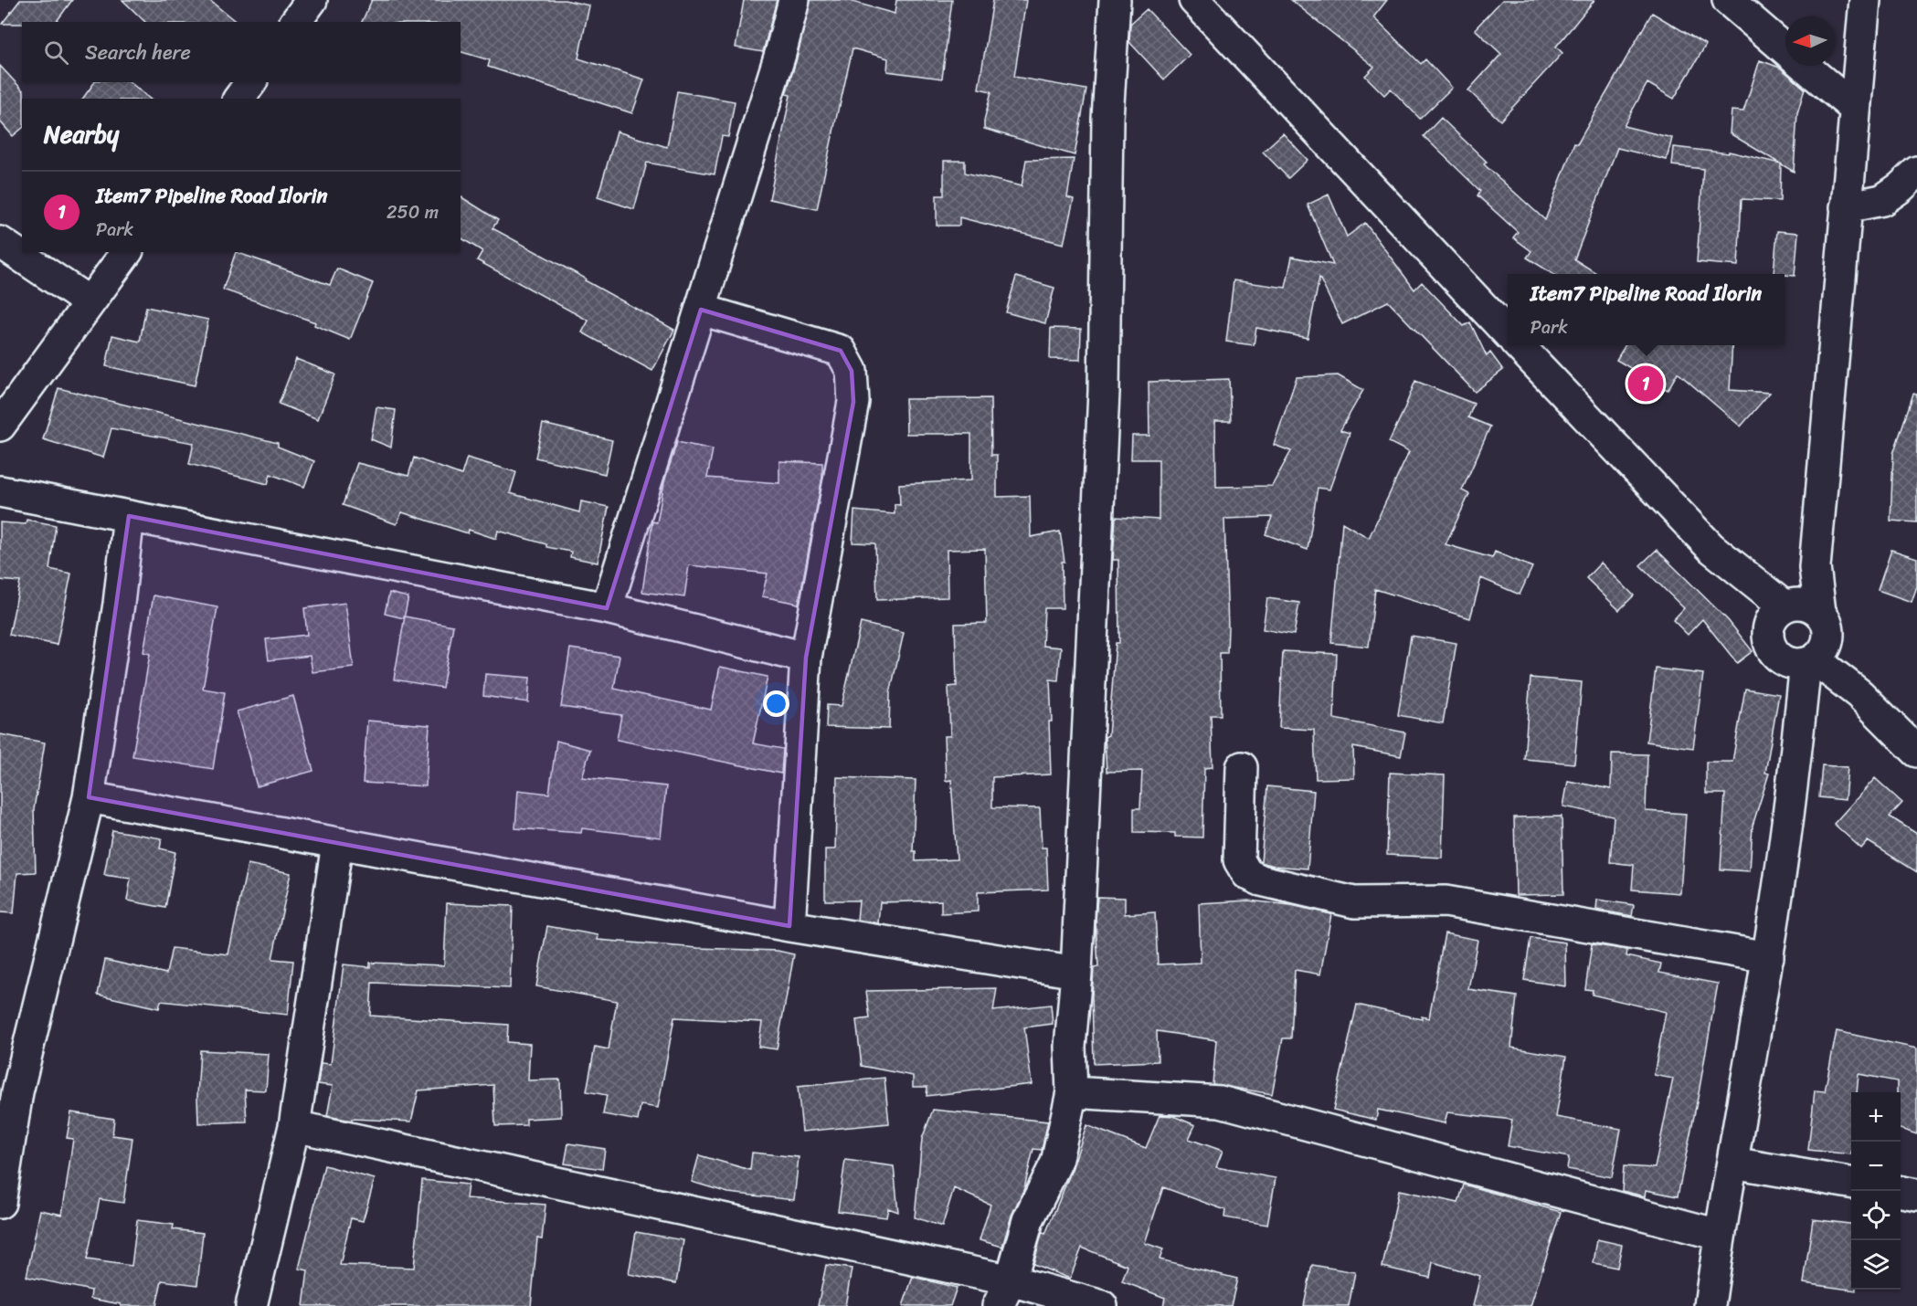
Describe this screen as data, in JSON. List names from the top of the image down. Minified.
{"north":"left","page":{"search":"Search here","heading":"Nearby","list":[{"mark":"1","name":"Item7 Pipeline Road Ilorin","note":"Park","value":"250 m"}],"popup":["Item7 Pipeline Road Ilorin","Park"],"pins":"1","map_buttons":["+","−"]}}
